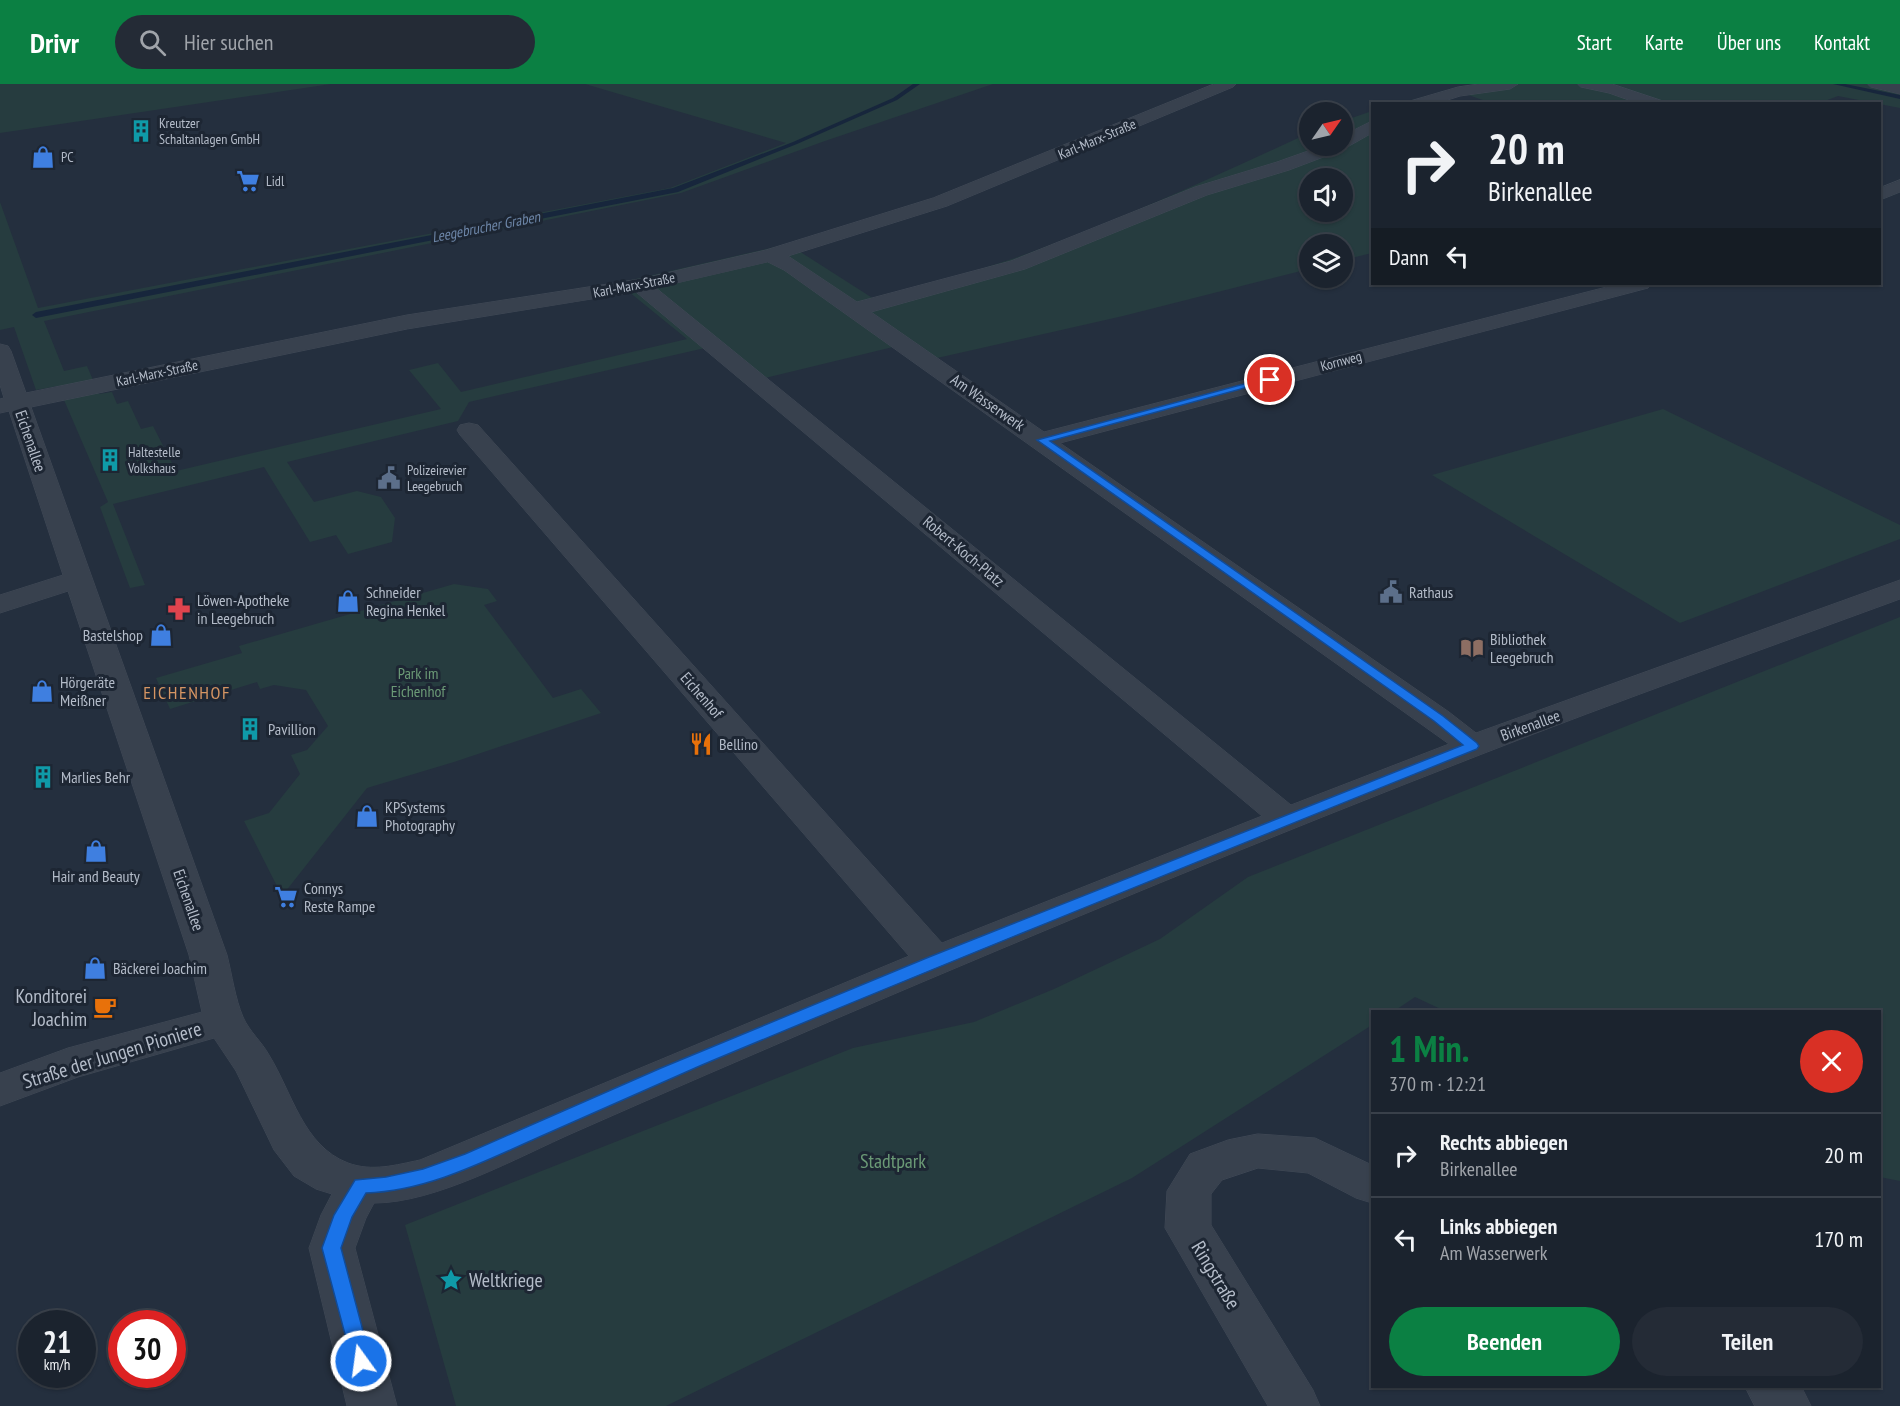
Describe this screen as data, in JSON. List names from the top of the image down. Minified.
{"streets":{"street":["Karl-Marx-Straße","Kornweg","Am Wasserwerk","Eichenallee","Robert-Koch-Platz","Eichenhof","Birkenallee","Straße der Jungen Pioniere","Ringstraße"]},"crossings":[["Karl-Marx-Straße","Am Wasserwerk"],["Karl-Marx-Straße","Eichenallee"],["Karl-Marx-Straße","Robert-Koch-Platz"],["Kornweg","Am Wasserwerk"],["Am Wasserwerk","Birkenallee"],["Eichenallee","Birkenallee"],["Eichenallee","Straße der Jungen Pioniere"],["Robert-Koch-Platz","Birkenallee"],["Eichenhof","Birkenallee"]],"districts":["EICHENHOF"],"water":["Leegebrucher Graben"],"parks":["Park im Eichenhof","Stadtpark"],"places":{"building":["Kreutzer Schaltanlagen GmbH","Haltestelle Volkshaus","Pavillion","Marlies Behr"],"shop":["PC","Schneider Regina Henkel","Bastelshop","Hörgeräte Meißner","KPSystems Photography","Hair and Beauty","Bäckerei Joachim"],"supermarket":["Lidl","Connys Reste Rampe"],"public building":["Polizeirevier Leegebruch","Rathaus"],"pharmacy":["Löwen-Apotheke in Leegebruch"],"library":["Bibliothek Leegebruch"],"restaurant":["Bellino"],"cafe":["Konditorei Joachim"],"place":["Weltkriege"]},"north":"top right","page":{"header":"Drivr","search":"Hier suchen","nav":["Start","Karte","Über uns","Kontakt"],"turn":["20 m","Birkenallee"],"then":"Dann","heading":["1 Min.","370 m · 12:21"],"list":[{"name":"Rechts abbiegen","note":"Birkenallee","value":"20 m"},{"name":"Links abbiegen","note":"Am Wasserwerk","value":"170 m"}],"buttons":["Beenden","Teilen"],"speed":"21 km/h","limit":"30"}}
